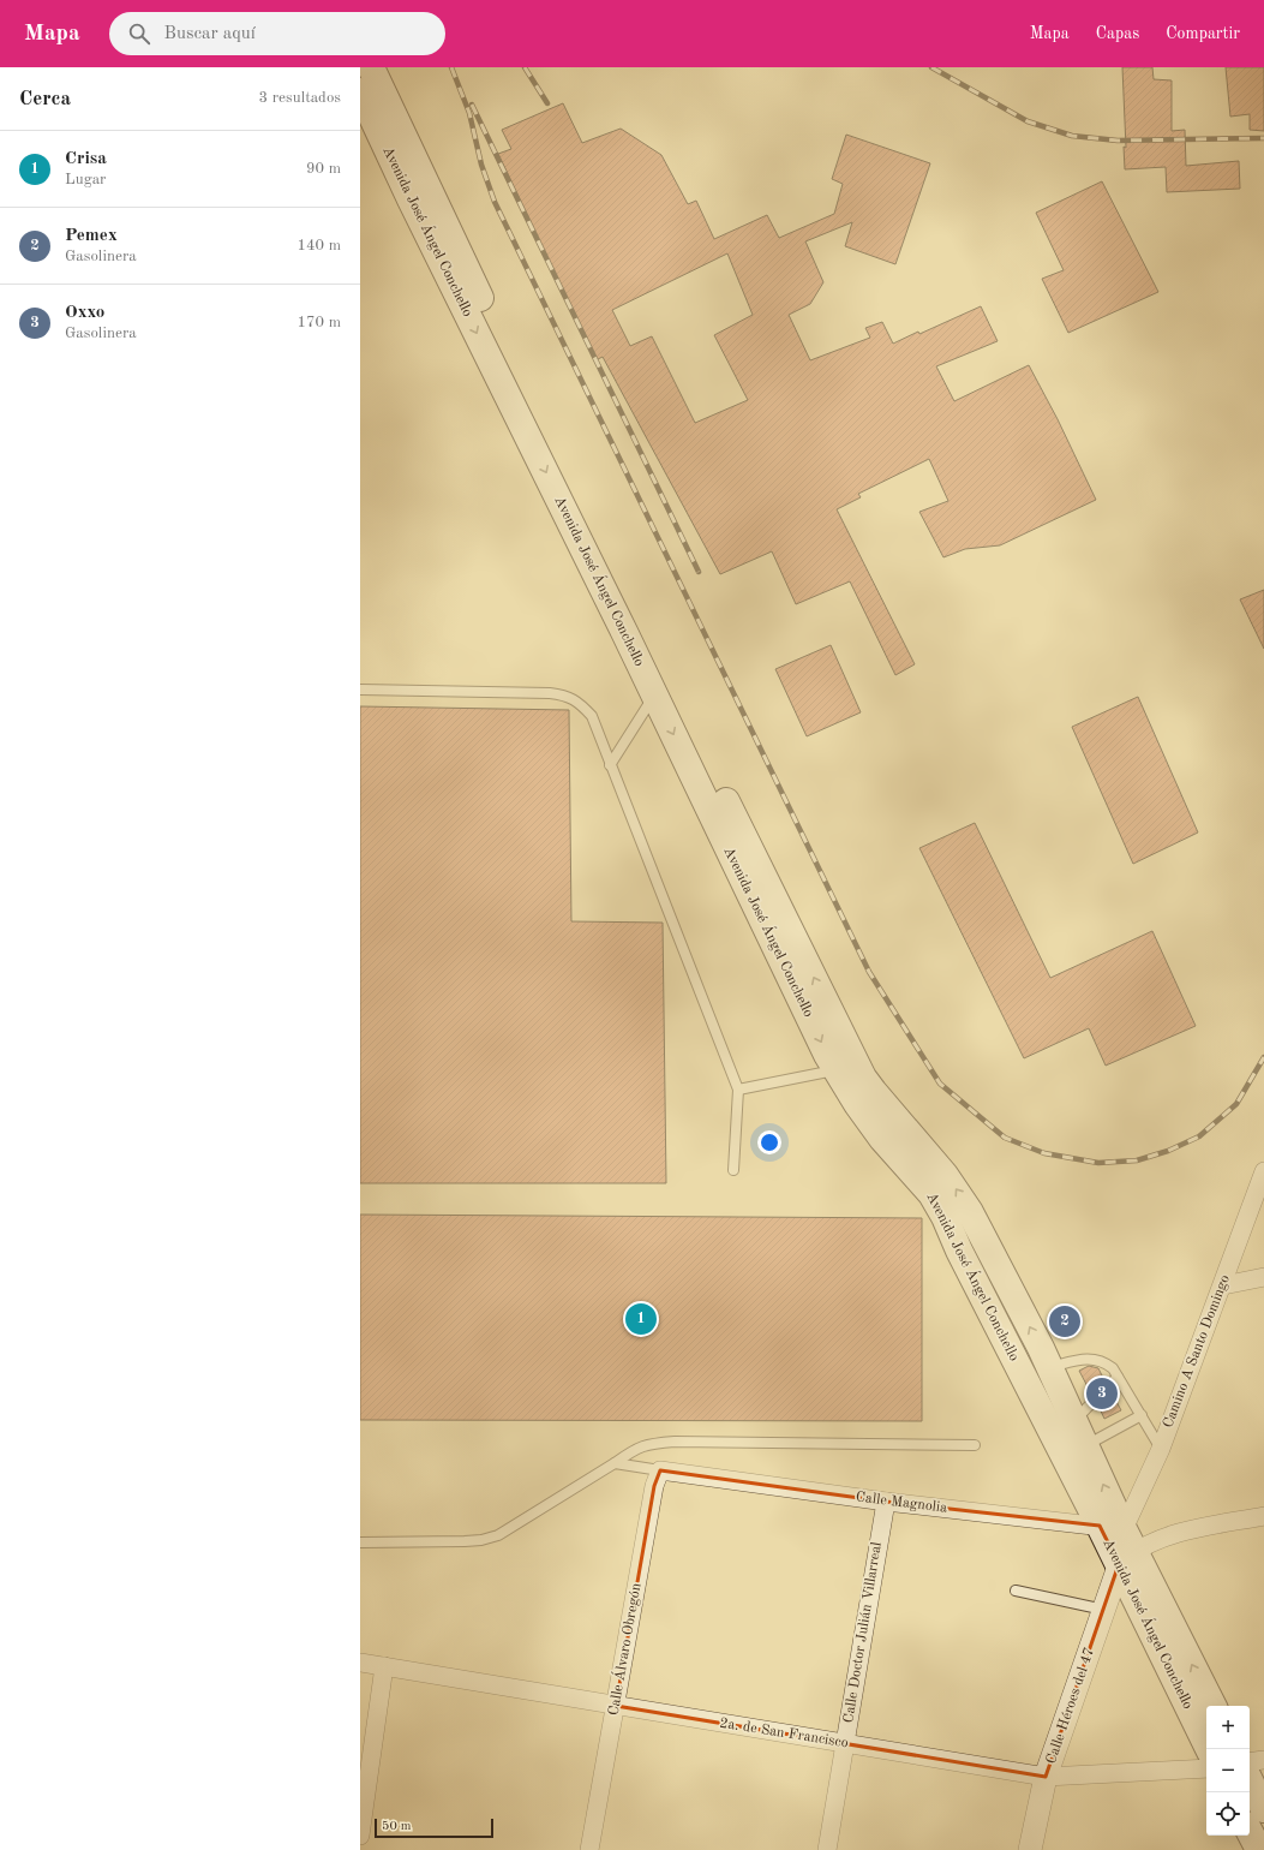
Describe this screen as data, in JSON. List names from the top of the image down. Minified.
{"streets":{"main road":["Avenida José Ángel Conchello"],"street":["Camino A Santo Domingo","Calle Magnolia","Calle Doctor Julián Villarreal","Calle Álvaro Obregón","Calle Héroes del 47","2a. de San Francisco"]},"crossings":[["Avenida José Ángel Conchello","Camino A Santo Domingo"],["Avenida José Ángel Conchello","Calle Magnolia"],["Avenida José Ángel Conchello","Calle Héroes del 47"],["Camino A Santo Domingo","Calle Magnolia"],["Camino A Santo Domingo","Calle Héroes del 47"],["Calle Magnolia","Calle Doctor Julián Villarreal"],["Calle Magnolia","Calle Álvaro Obregón"],["Calle Magnolia","Calle Héroes del 47"],["Calle Doctor Julián Villarreal","2a. de San Francisco"],["Calle Álvaro Obregón","2a. de San Francisco"],["Calle Héroes del 47","2a. de San Francisco"]],"scale_bar":"50 m","page":{"header":"Mapa","search":"Buscar aquí","nav":["Mapa","Capas","Compartir"],"heading":["Cerca","3 resultados"],"list":[{"mark":"1","name":"Crisa","note":"Lugar","value":"90 m"},{"mark":"2","name":"Pemex","note":"Gasolinera","value":"140 m"},{"mark":"3","name":"Oxxo","note":"Gasolinera","value":"170 m"}],"pins":["1","2","3"],"map_buttons":["+","−"],"scale":"50 m"}}
